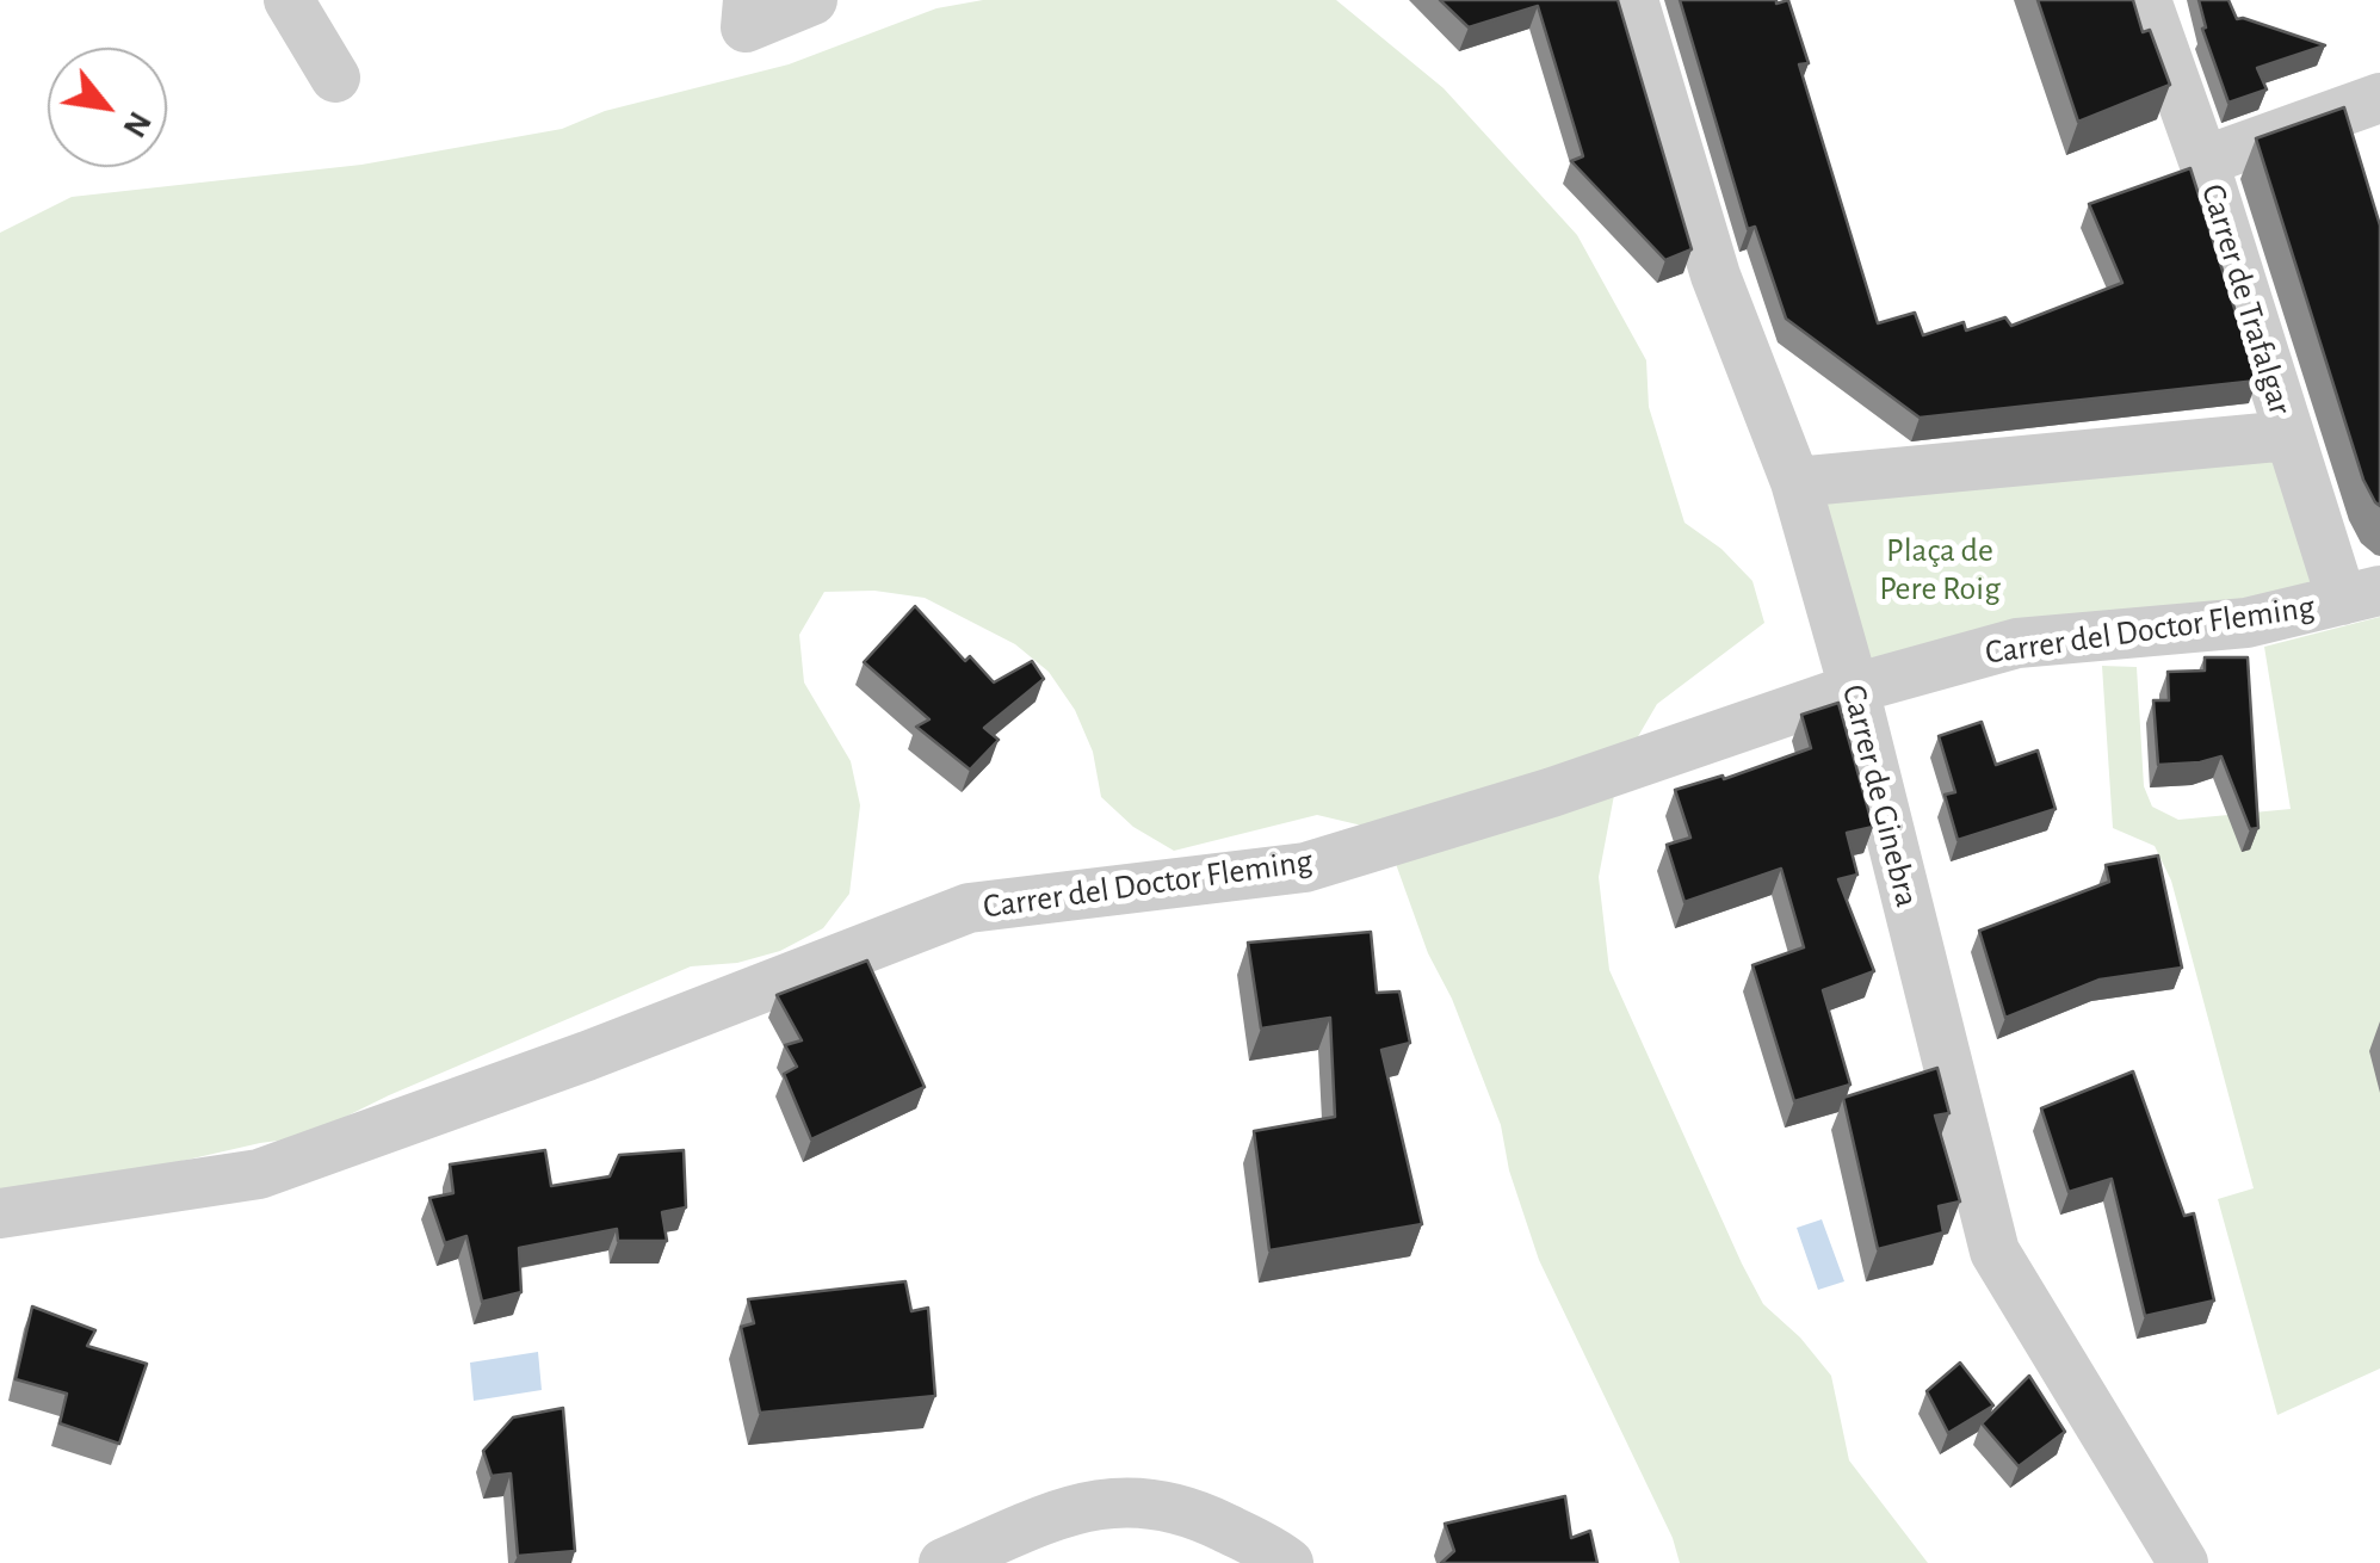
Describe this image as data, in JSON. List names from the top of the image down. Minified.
{"streets":{"street":["Carrer de Trafalgar","Carrer del Doctor Fleming","Carrer de Ginebra"]},"crossings":[["Carrer de Trafalgar","Carrer del Doctor Fleming"],["Carrer del Doctor Fleming","Carrer de Ginebra"]],"parks":["Plaça de Pere Roig"],"north":"bottom right"}
